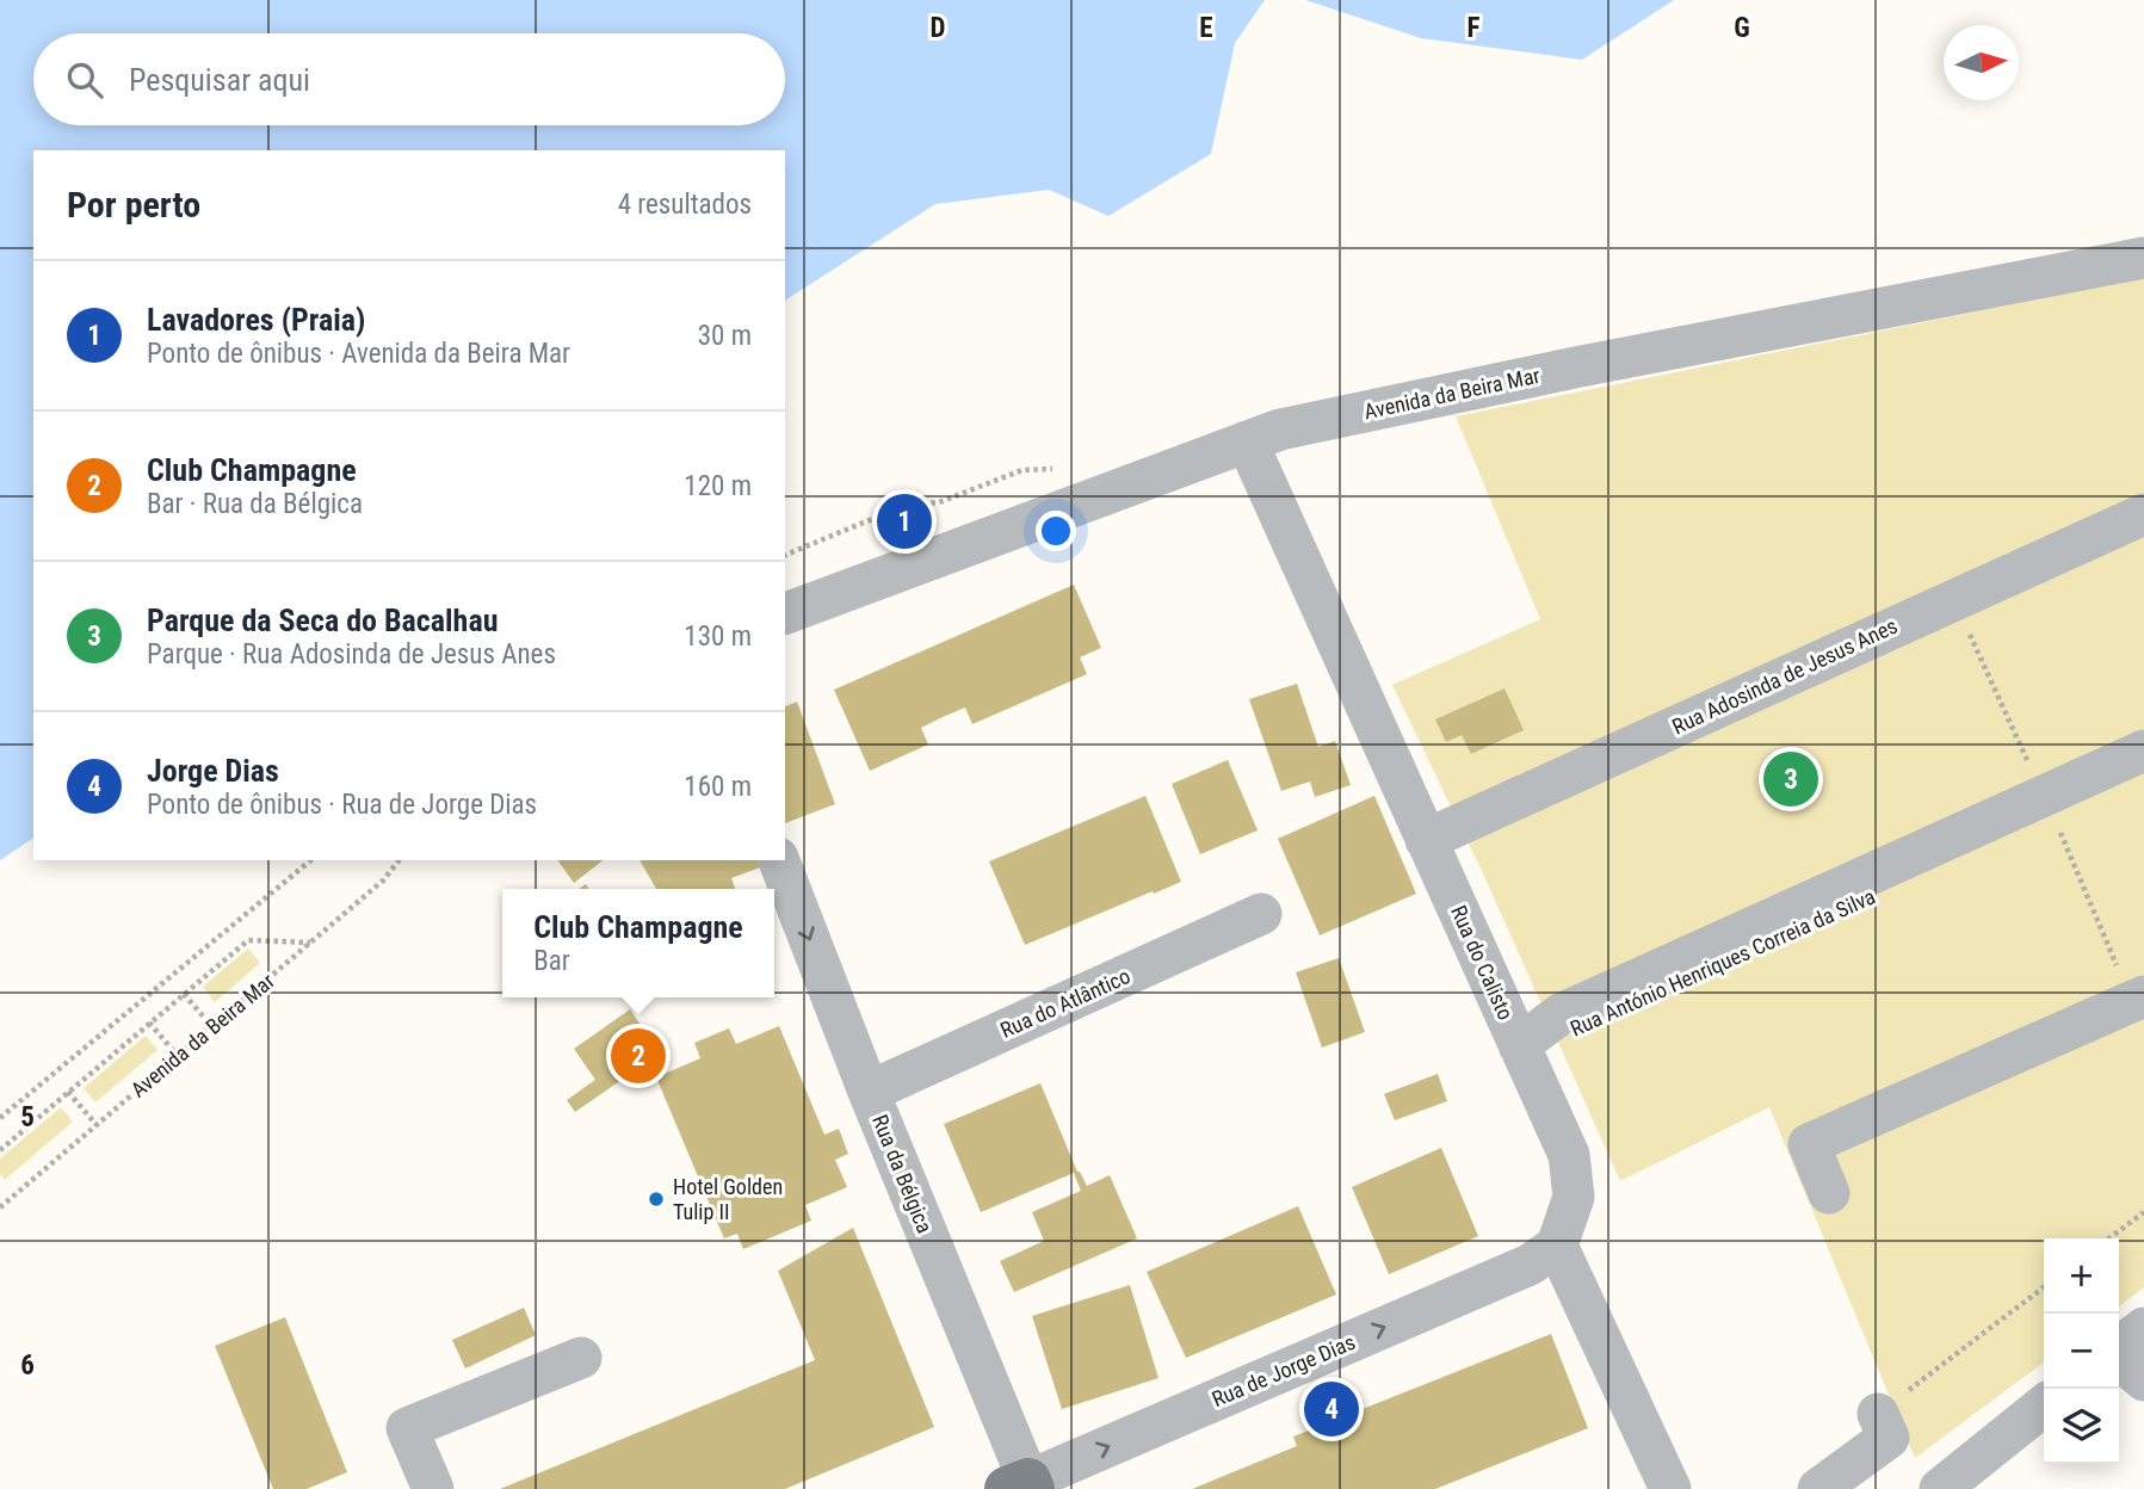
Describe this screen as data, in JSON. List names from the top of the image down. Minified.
{"streets":{"street":["Avenida da Beira Mar","Rua Adosinda de Jesus Anes","Rua do Calisto","Rua António Henriques Correia da Silva","Rua do Atlântico","Rua da Bélgica","Rua de Jorge Dias"]},"crossings":[["Avenida da Beira Mar","Rua do Calisto"],["Rua Adosinda de Jesus Anes","Rua do Calisto"],["Rua do Calisto","Rua António Henriques Correia da Silva"],["Rua do Calisto","Rua de Jorge Dias"],["Rua do Atlântico","Rua da Bélgica"],["Rua da Bélgica","Rua de Jorge Dias"]],"one_way":["Rua da Bélgica","Rua de Jorge Dias"],"places":["Hotel Golden Tulip II"],"north":"right","page":{"search":"Pesquisar aqui","heading":["Por perto","4 resultados"],"list":[{"mark":"1","name":"Lavadores (Praia)","note":"Ponto de ônibus · Avenida da Beira Mar","value":"30 m"},{"mark":"2","name":"Club Champagne","note":"Bar · Rua da Bélgica","value":"120 m"},{"mark":"3","name":"Parque da Seca do Bacalhau","note":"Parque · Rua Adosinda de Jesus Anes","value":"130 m"},{"mark":"4","name":"Jorge Dias","note":"Ponto de ônibus · Rua de Jorge Dias","value":"160 m"}],"pins":["1","3","2","4"],"popup":["Club Champagne","Bar"],"map_buttons":["+","−"]},"grid":{"columns":["D","E","F","G"],"rows":["5","6"]}}
